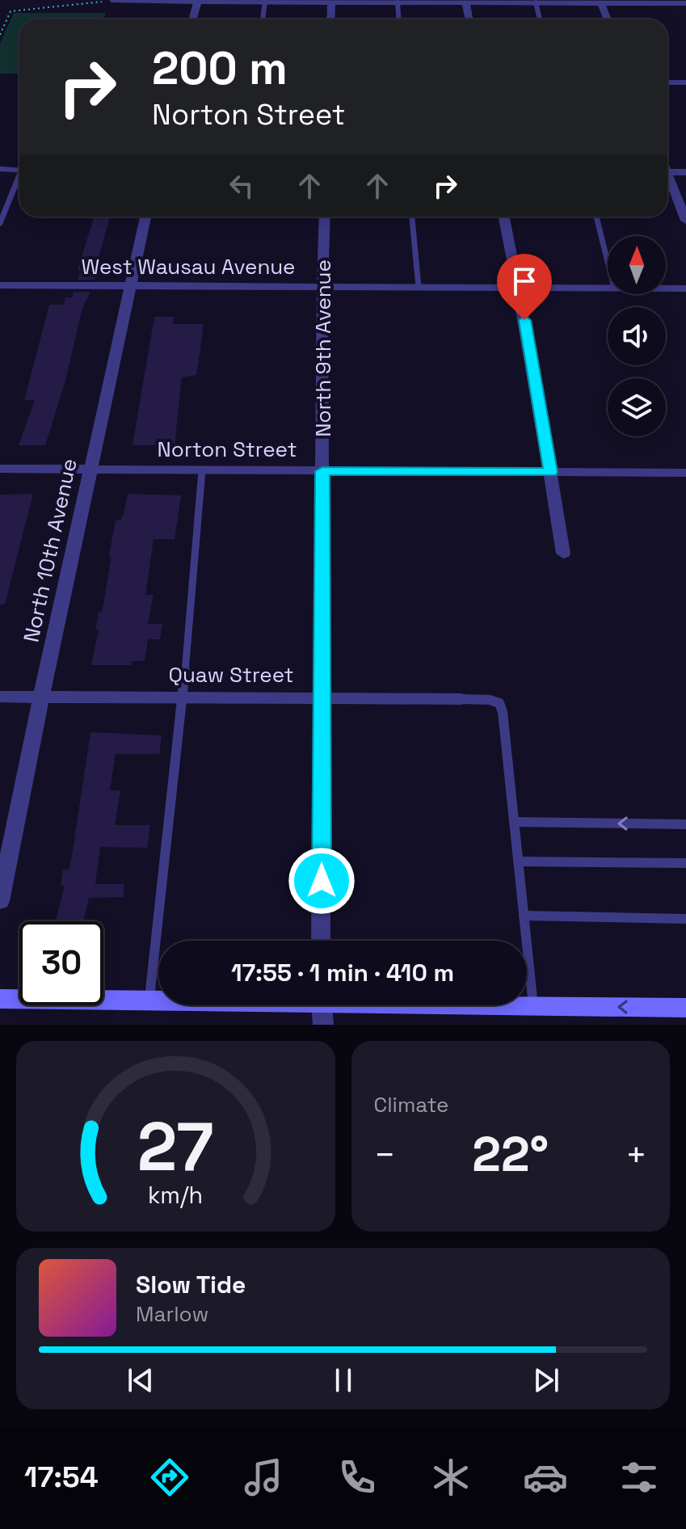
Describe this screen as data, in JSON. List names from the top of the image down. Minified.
{"streets":{"street":["West Wausau Avenue","North 9th Avenue","Norton Street","North 10th Avenue","Quaw Street"]},"crossings":[["West Wausau Avenue","North 9th Avenue"],["West Wausau Avenue","North 10th Avenue"],["North 9th Avenue","Norton Street"],["North 9th Avenue","Quaw Street"],["Norton Street","North 10th Avenue"],["North 10th Avenue","Quaw Street"]],"north":"top","page":{"turn":["200 m","Norton Street"],"limit":"30","trip":"17:55 · 1 min · 410 m","tile":"Climate","heat":["−","22°","+"],"song":["Slow Tide","Marlow"],"tabs":"17:54","gauge":["27","km/h"]}}
